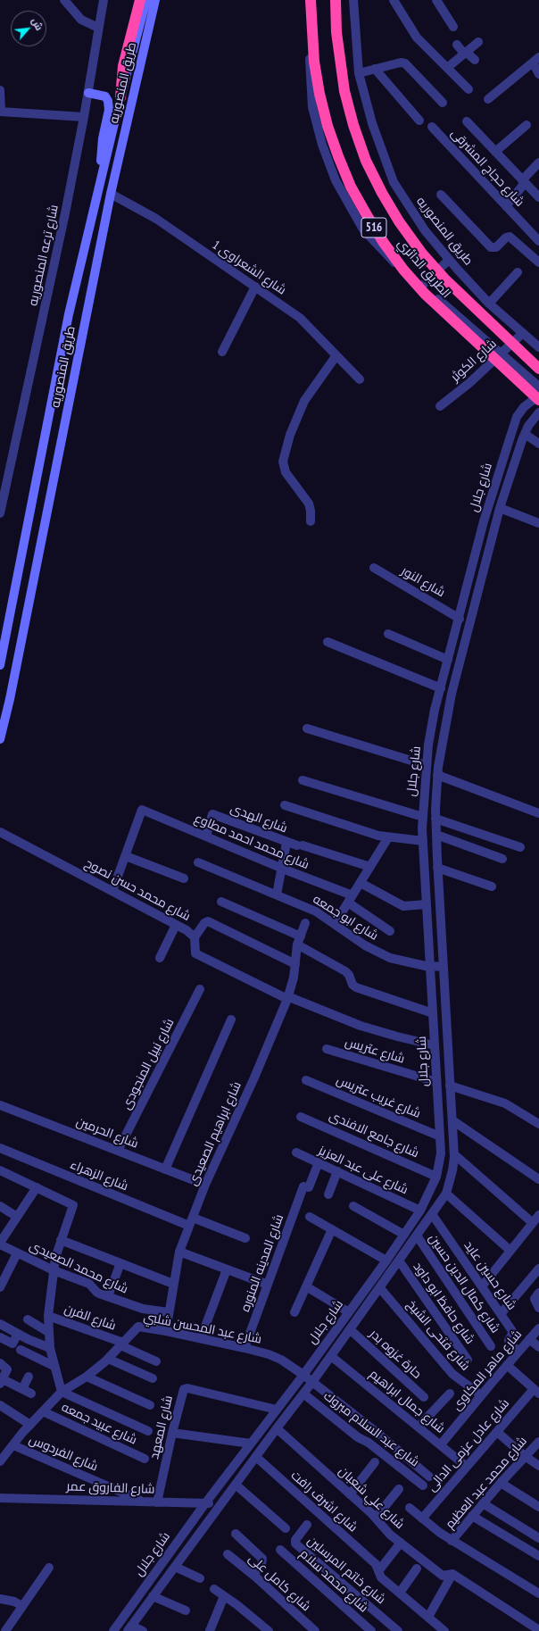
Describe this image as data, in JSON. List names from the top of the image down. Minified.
{"streets":{"highway":["516","الطريق الدائري"],"main road":["طريق المنصوريه"],"street":["شارع حجاج المشرقى","شارع ترعه المنصوريه","شارع الشعراوى 1","شارع الكوثر","شارع جلال","شارع النور","شارع الهدى","شارع محمد احمد مطاوع","شارع محمد حسن نصوح","شارع ابو جمعه","شارع عتريس","شارع نبيل المنجودى","شارع غريب عتريس","شارع الحرمين","شارع ابراهيم الصعيدى","شارع جامع الافندى","شارع على عبد العزيز","شارع الزهراء","شارع المدينه المنوره","شارع محمد الصعيدى","شارع حسين عايد","شارع كمال الدين حسين","شارع حافظ ابو داود","شارع الفرن","شارع عبد المحسن شلبي","شارع فتحى الشيخ","حارة غزوه بدر","شارع ماهر المكاوى","شارع جمال ابراهيم","شارع عبيد جمعه","شارع المعهد","شارع عبد السلام مبروك","شارع عادل عزمى الدالى","شارع الفردوس","شارع محمد عبد العظيم","شارع الفاروق عمر","شارع علي شعبان","شارع اشرف رافت","شارع خاتم المرسلين","شارع محمد سلام","شارع كامل على"]},"crossings":[["طريق المنصوريه","شارع الشعراوى 1"],["طريق المنصوريه","شارع الكوثر"],["شارع جلال","شارع النور"],["شارع جلال","شارع محمد حسن نصوح"],["شارع جلال","شارع ابو جمعه"],["شارع جلال","شارع عتريس"],["شارع جلال","شارع غريب عتريس"],["شارع جلال","شارع جامع الافندى"],["شارع جلال","شارع على عبد العزيز"],["شارع جلال","شارع حسين عايد"],["شارع جلال","شارع كمال الدين حسين"],["شارع جلال","شارع حافظ ابو داود"],["شارع جلال","شارع عبد المحسن شلبي"],["شارع جلال","شارع فتحى الشيخ"],["شارع جلال","حارة غزوه بدر"],["شارع جلال","شارع جمال ابراهيم"],["شارع جلال","شارع المعهد"],["شارع جلال","شارع عبد السلام مبروك"],["شارع جلال","شارع الفاروق عمر"],["شارع جلال","شارع علي شعبان"],["شارع جلال","شارع اشرف رافت"],["شارع الهدى","شارع محمد احمد مطاوع"],["شارع محمد حسن نصوح","شارع ابراهيم الصعيدى"],["شارع نبيل المنجودى","شارع الحرمين"],["شارع الحرمين","شارع ابراهيم الصعيدى"],["شارع ابراهيم الصعيدى","شارع الزهراء"],["شارع ابراهيم الصعيدى","شارع محمد الصعيدى"],["شارع ابراهيم الصعيدى","شارع عبد المحسن شلبي"],["شارع على عبد العزيز","شارع المدينه المنوره"],["شارع المدينه المنوره","شارع عبد المحسن شلبي"],["شارع حسين عايد","شارع ماهر المكاوى"],["شارع الفرن","شارع عبد المحسن شلبي"],["شارع عبد المحسن شلبي","شارع عبيد جمعه"],["شارع عبد المحسن شلبي","شارع الفردوس"],["شارع فتحى الشيخ","شارع ماهر المكاوى"],["شارع ماهر المكاوى","شارع جمال ابراهيم"],["شارع جمال ابراهيم","شارع عادل عزمى الدالى"],["شارع المعهد","شارع الفاروق عمر"],["شارع الفردوس","شارع الفاروق عمر"]],"north":"top right"}
